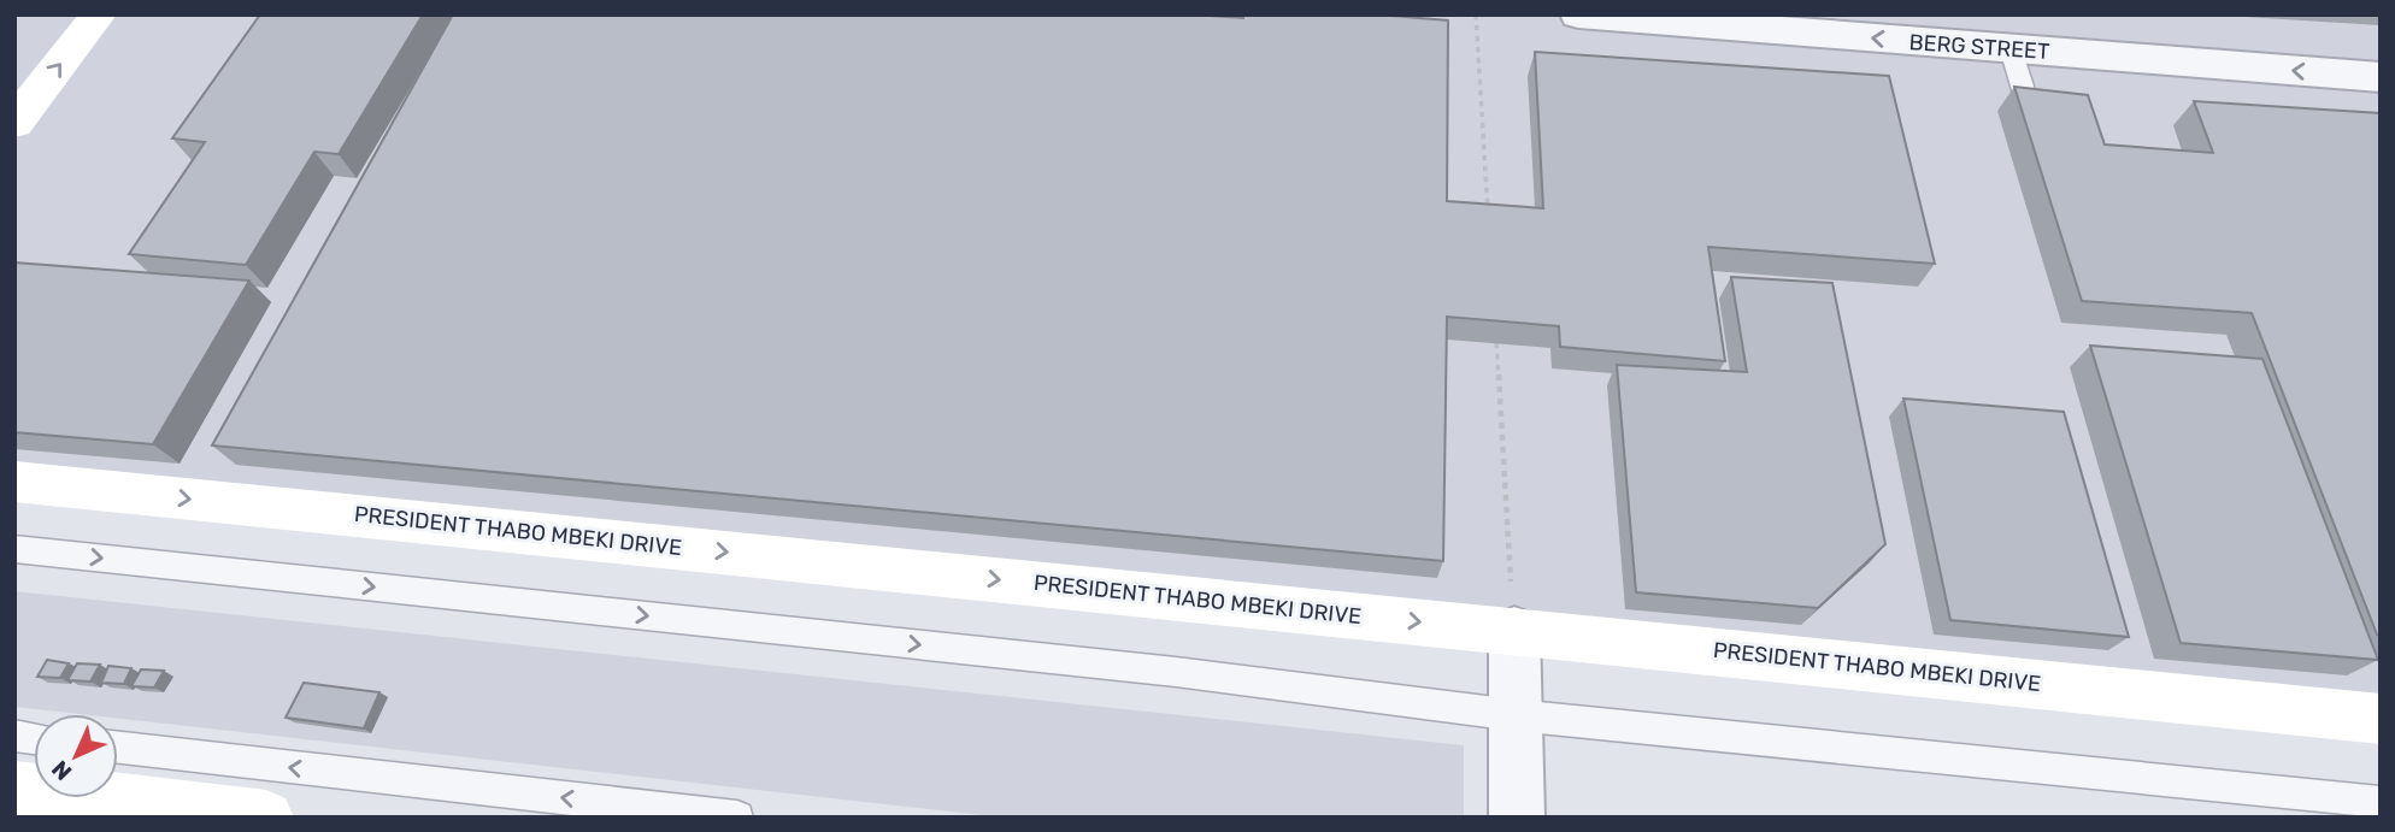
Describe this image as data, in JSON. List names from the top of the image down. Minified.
{"streets":{"street":["BERG STREET","PRESIDENT THABO MBEKI DRIVE"]},"one_way":["BERG STREET","PRESIDENT THABO MBEKI DRIVE"],"north":"bottom left"}
